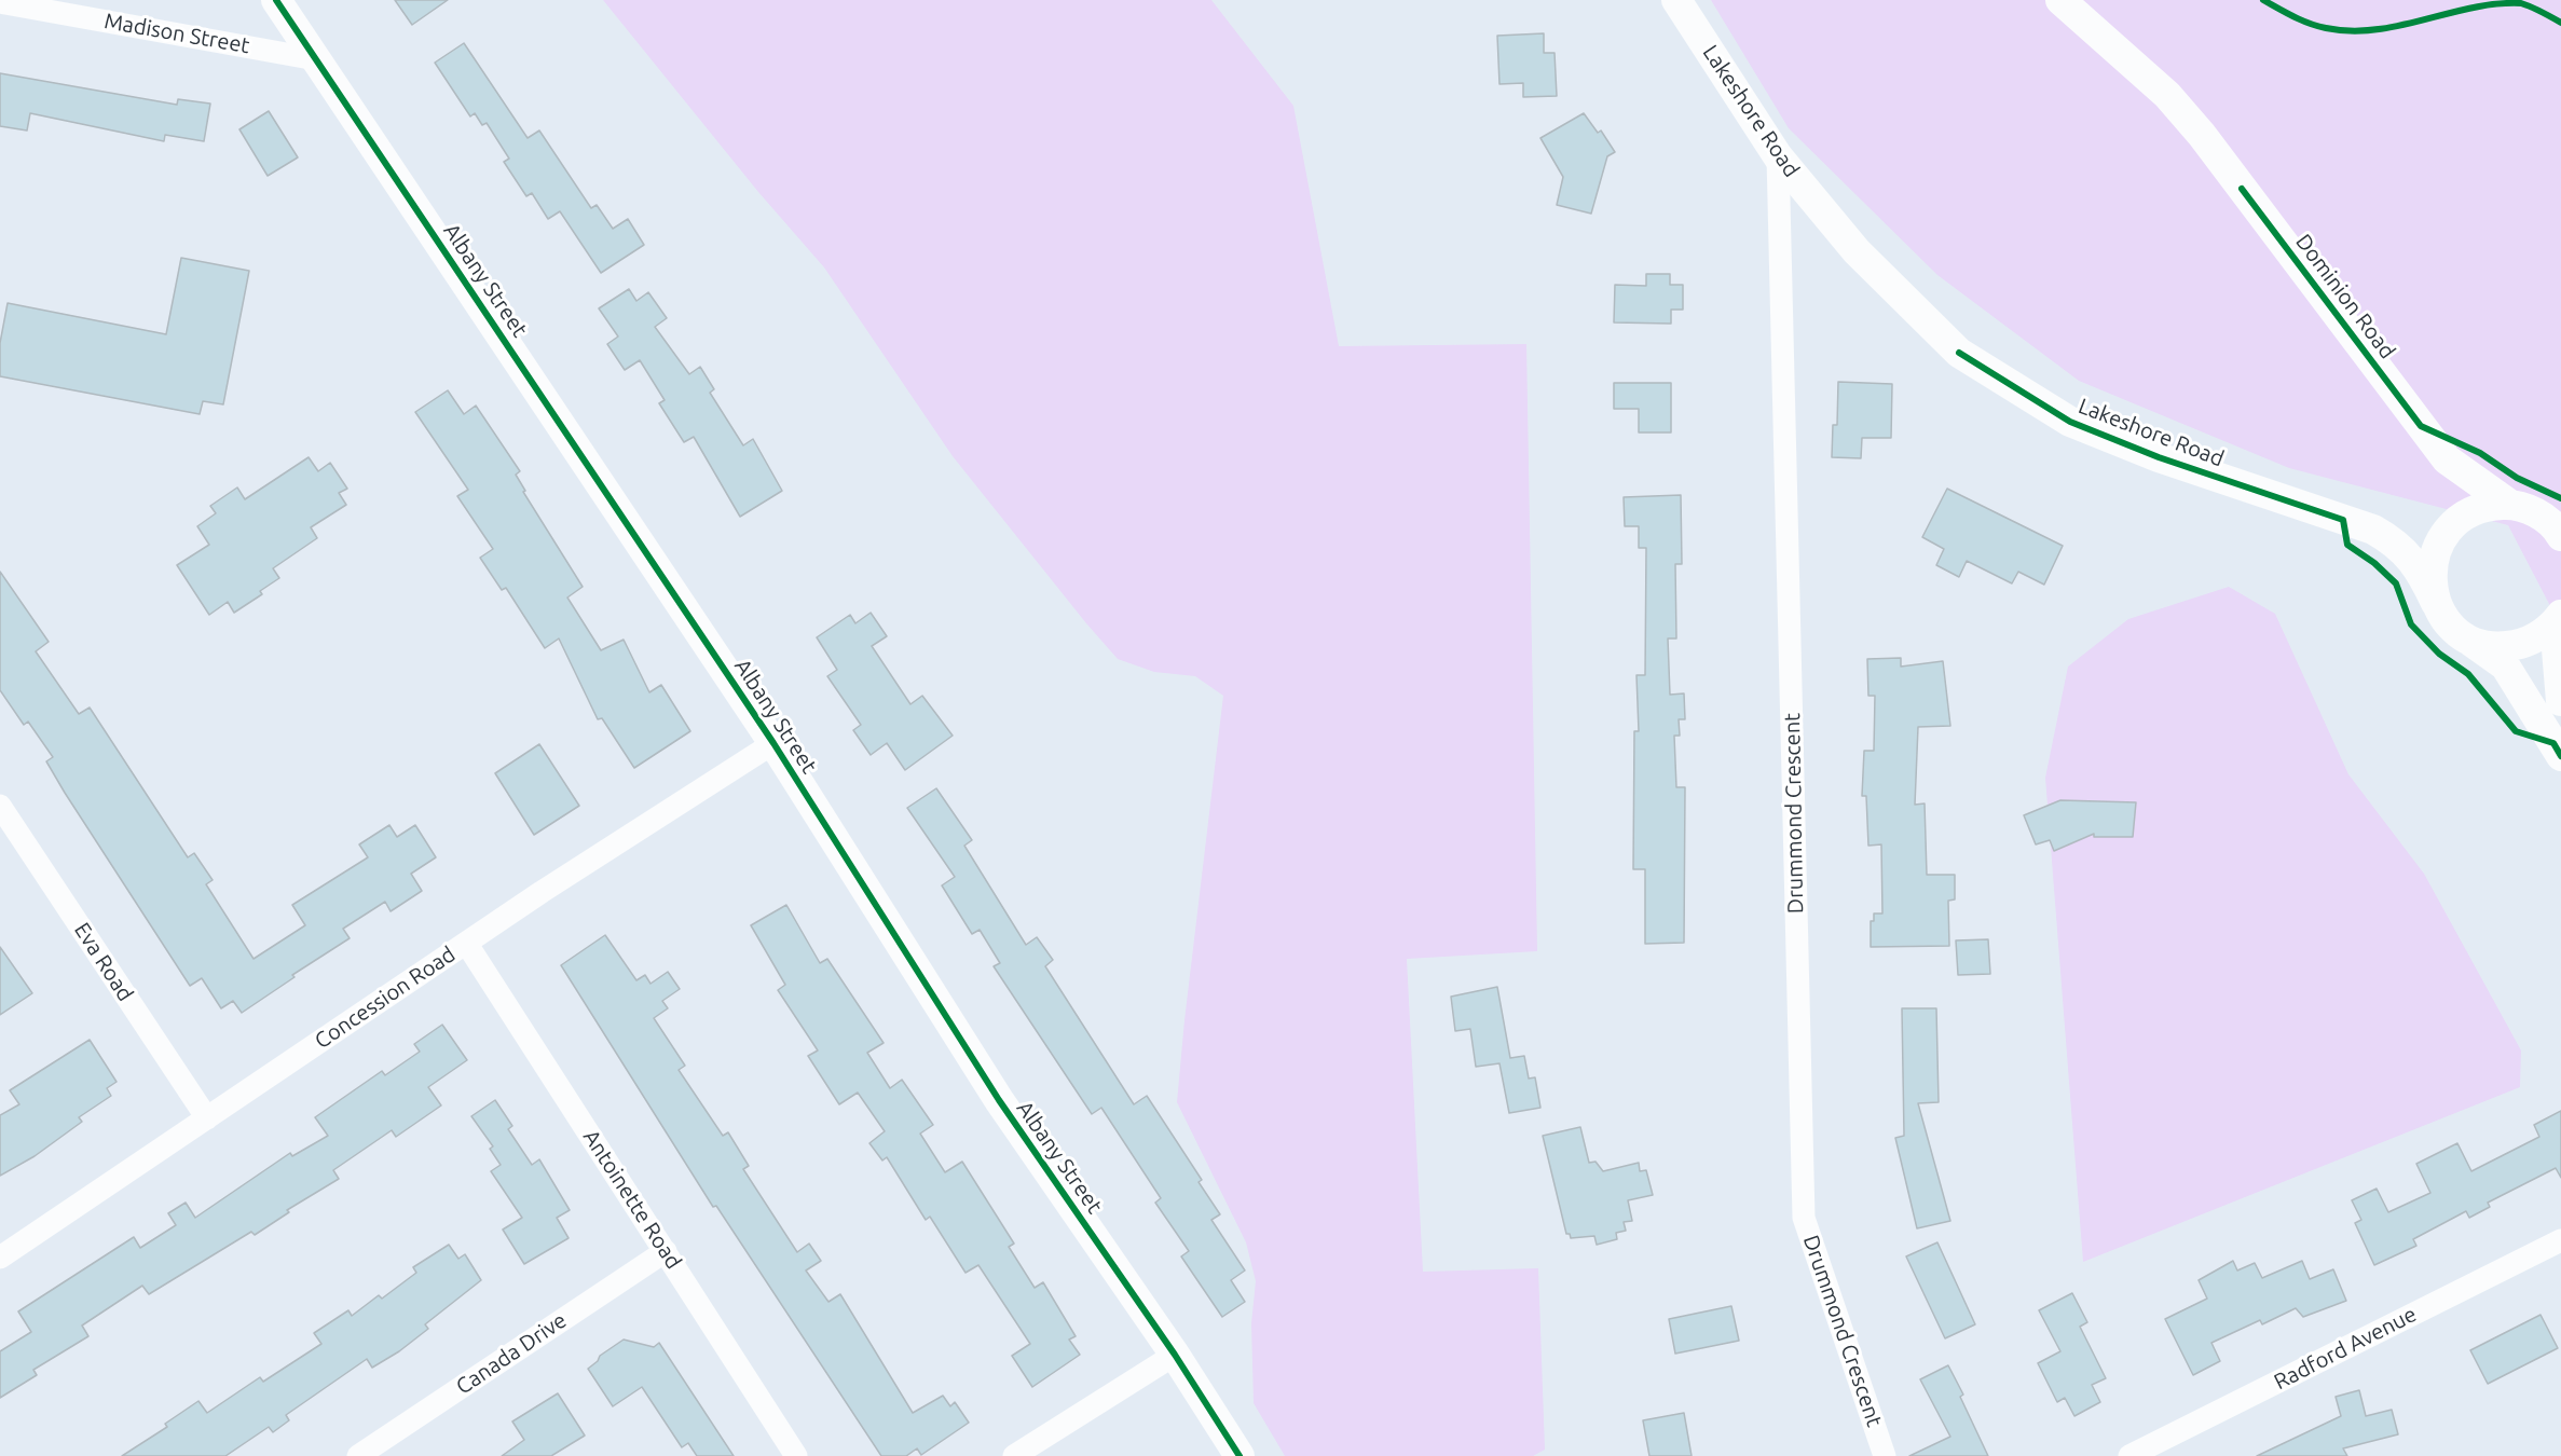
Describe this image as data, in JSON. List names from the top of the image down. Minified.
{"streets":{"main road":["Lakeshore Road","Albany Street","Dominion Road"],"street":["Madison Street","Drummond Crescent","Eva Road","Concession Road","Antoinette Road","Radford Avenue","Canada Drive"]},"crossings":[["Madison Street","Albany Street"],["Lakeshore Road","Drummond Crescent"],["Albany Street","Concession Road"],["Eva Road","Concession Road"],["Concession Road","Antoinette Road"],["Antoinette Road","Canada Drive"]]}
